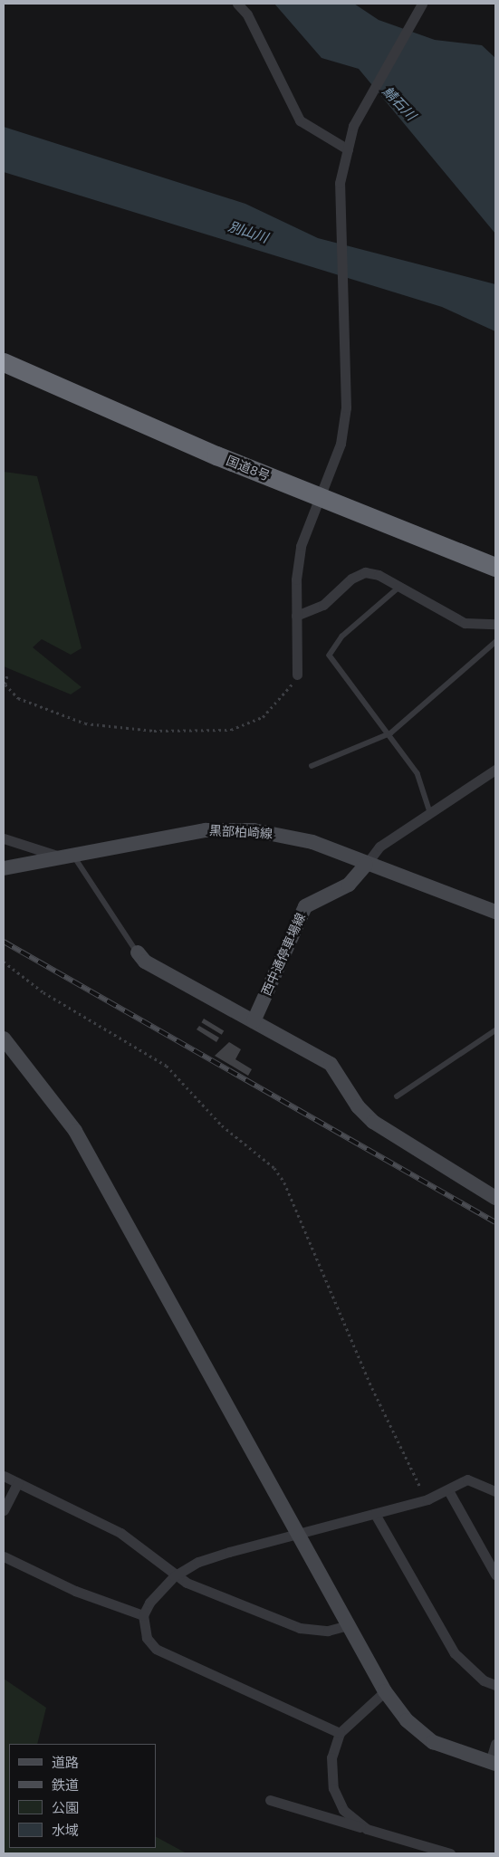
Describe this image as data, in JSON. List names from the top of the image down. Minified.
{"streets":{"highway":["国道8号"],"street":["黒部柏崎線","西中通停車場線"]},"crossings":[["黒部柏崎線","西中通停車場線"]],"water":["鯖石川","別山川"],"legend":["道路","鉄道","公園","水域"]}
